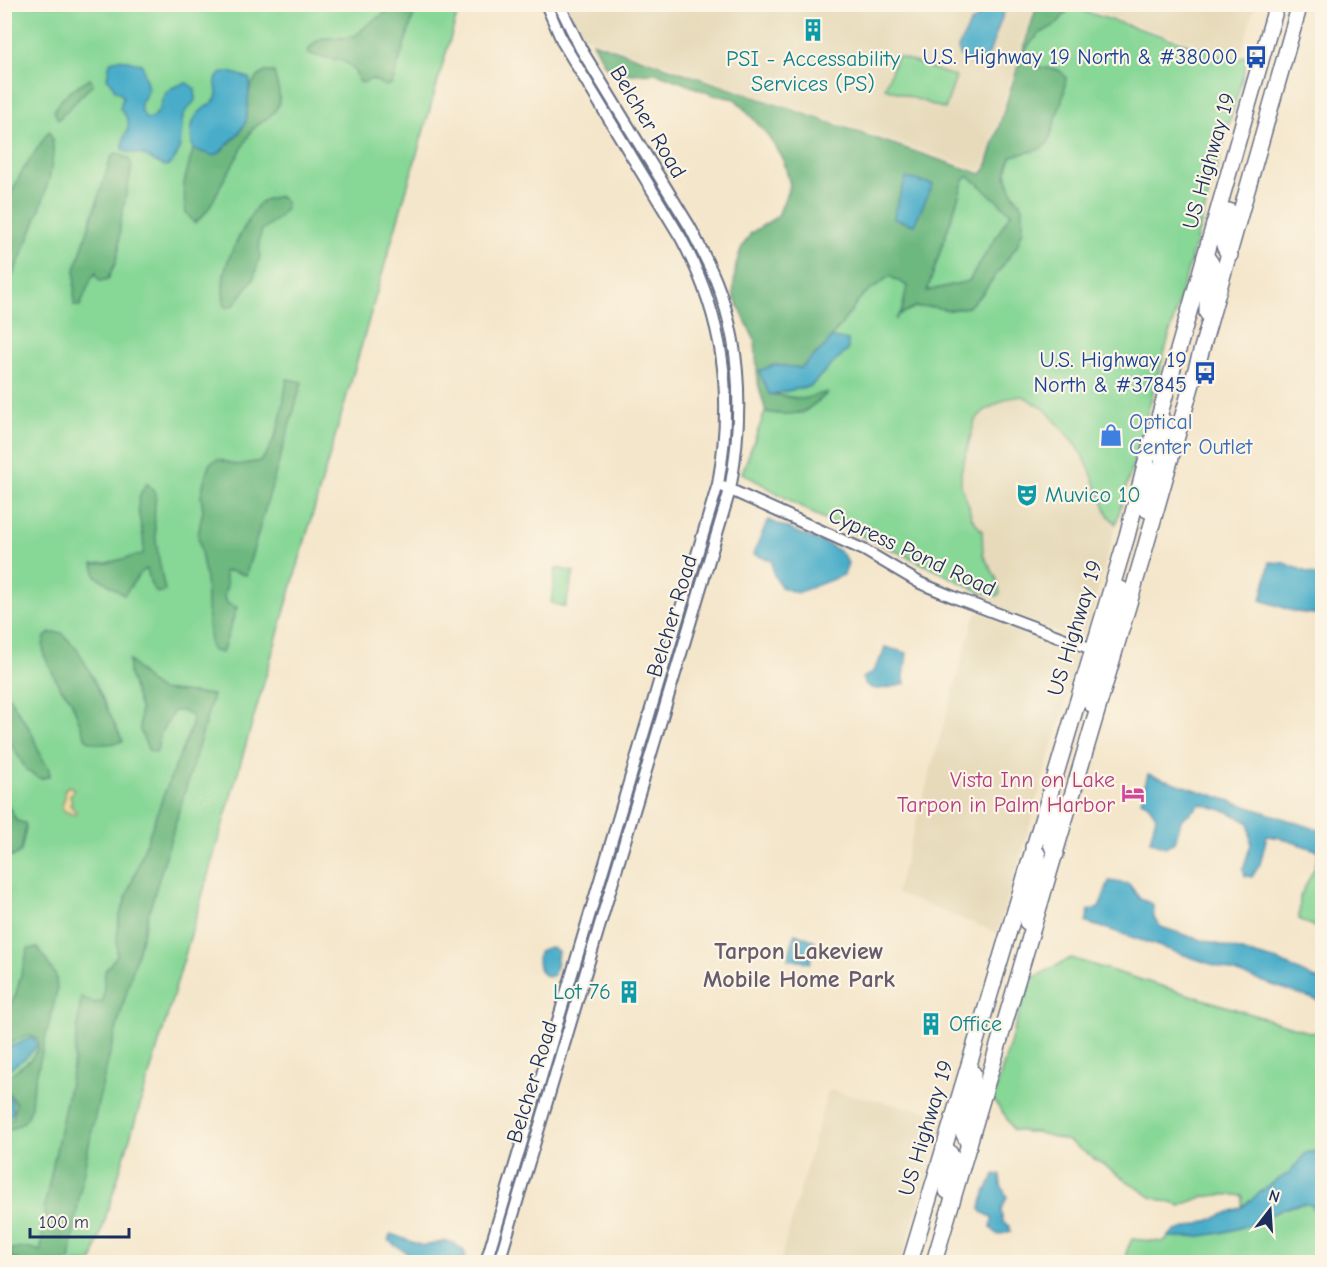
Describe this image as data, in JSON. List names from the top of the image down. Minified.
{"streets":{"highway":["US Highway 19"],"main road":["Belcher Road","Cypress Pond Road"]},"crossings":[["Belcher Road","Cypress Pond Road"],["US Highway 19","Cypress Pond Road"]],"districts":["Tarpon Lakeview Mobile Home Park"],"places":{"building":["PSI - Accessability Services (PS)","Lot 76","Office"],"bus stop":["U.S. Highway 19 North & #38000","U.S. Highway 19 North & #37845"],"shop":["Optical Center Outlet"],"theatre":["Muvico 10"],"hotel":["Vista Inn on Lake Tarpon in Palm Harbor"]},"scale_bar":"100 m","north":"top"}
